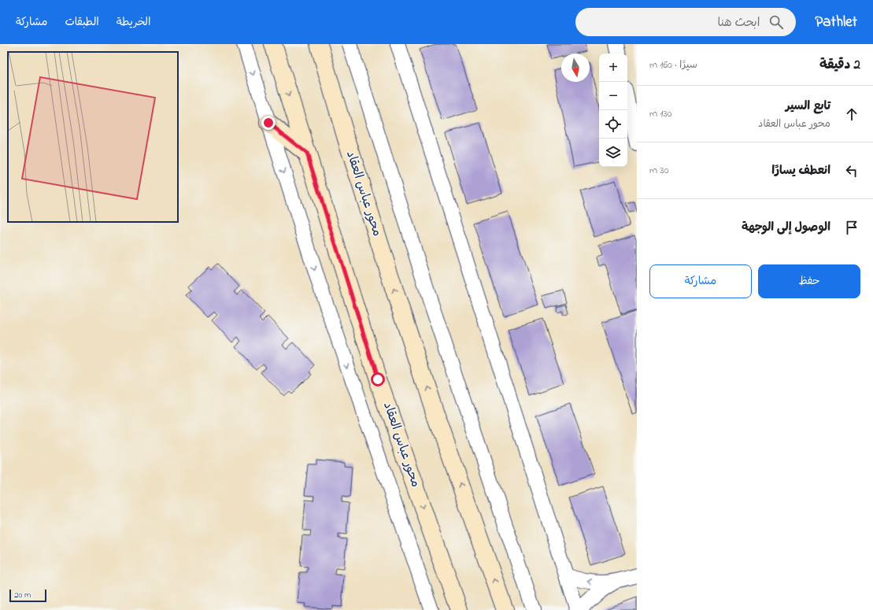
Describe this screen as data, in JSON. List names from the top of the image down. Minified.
{"streets":{"main road":["محور عباس العقاد"]},"scale_bar":"20 m","north":"bottom","page":{"header":"Pathlet","search":"ابحث هنا","nav":["الخريطة","الطبقات","مشاركة"],"heading":["2 دقيقة","سيرًا · 160 m"],"map_buttons":["+","−"],"list":[["تابع السير","محور عباس العقاد","130 m"],["انعطف يسارًا","30 m"],"الوصول إلى الوجهة"],"buttons":["حفظ","مشاركة"],"scale":"20 m"}}
